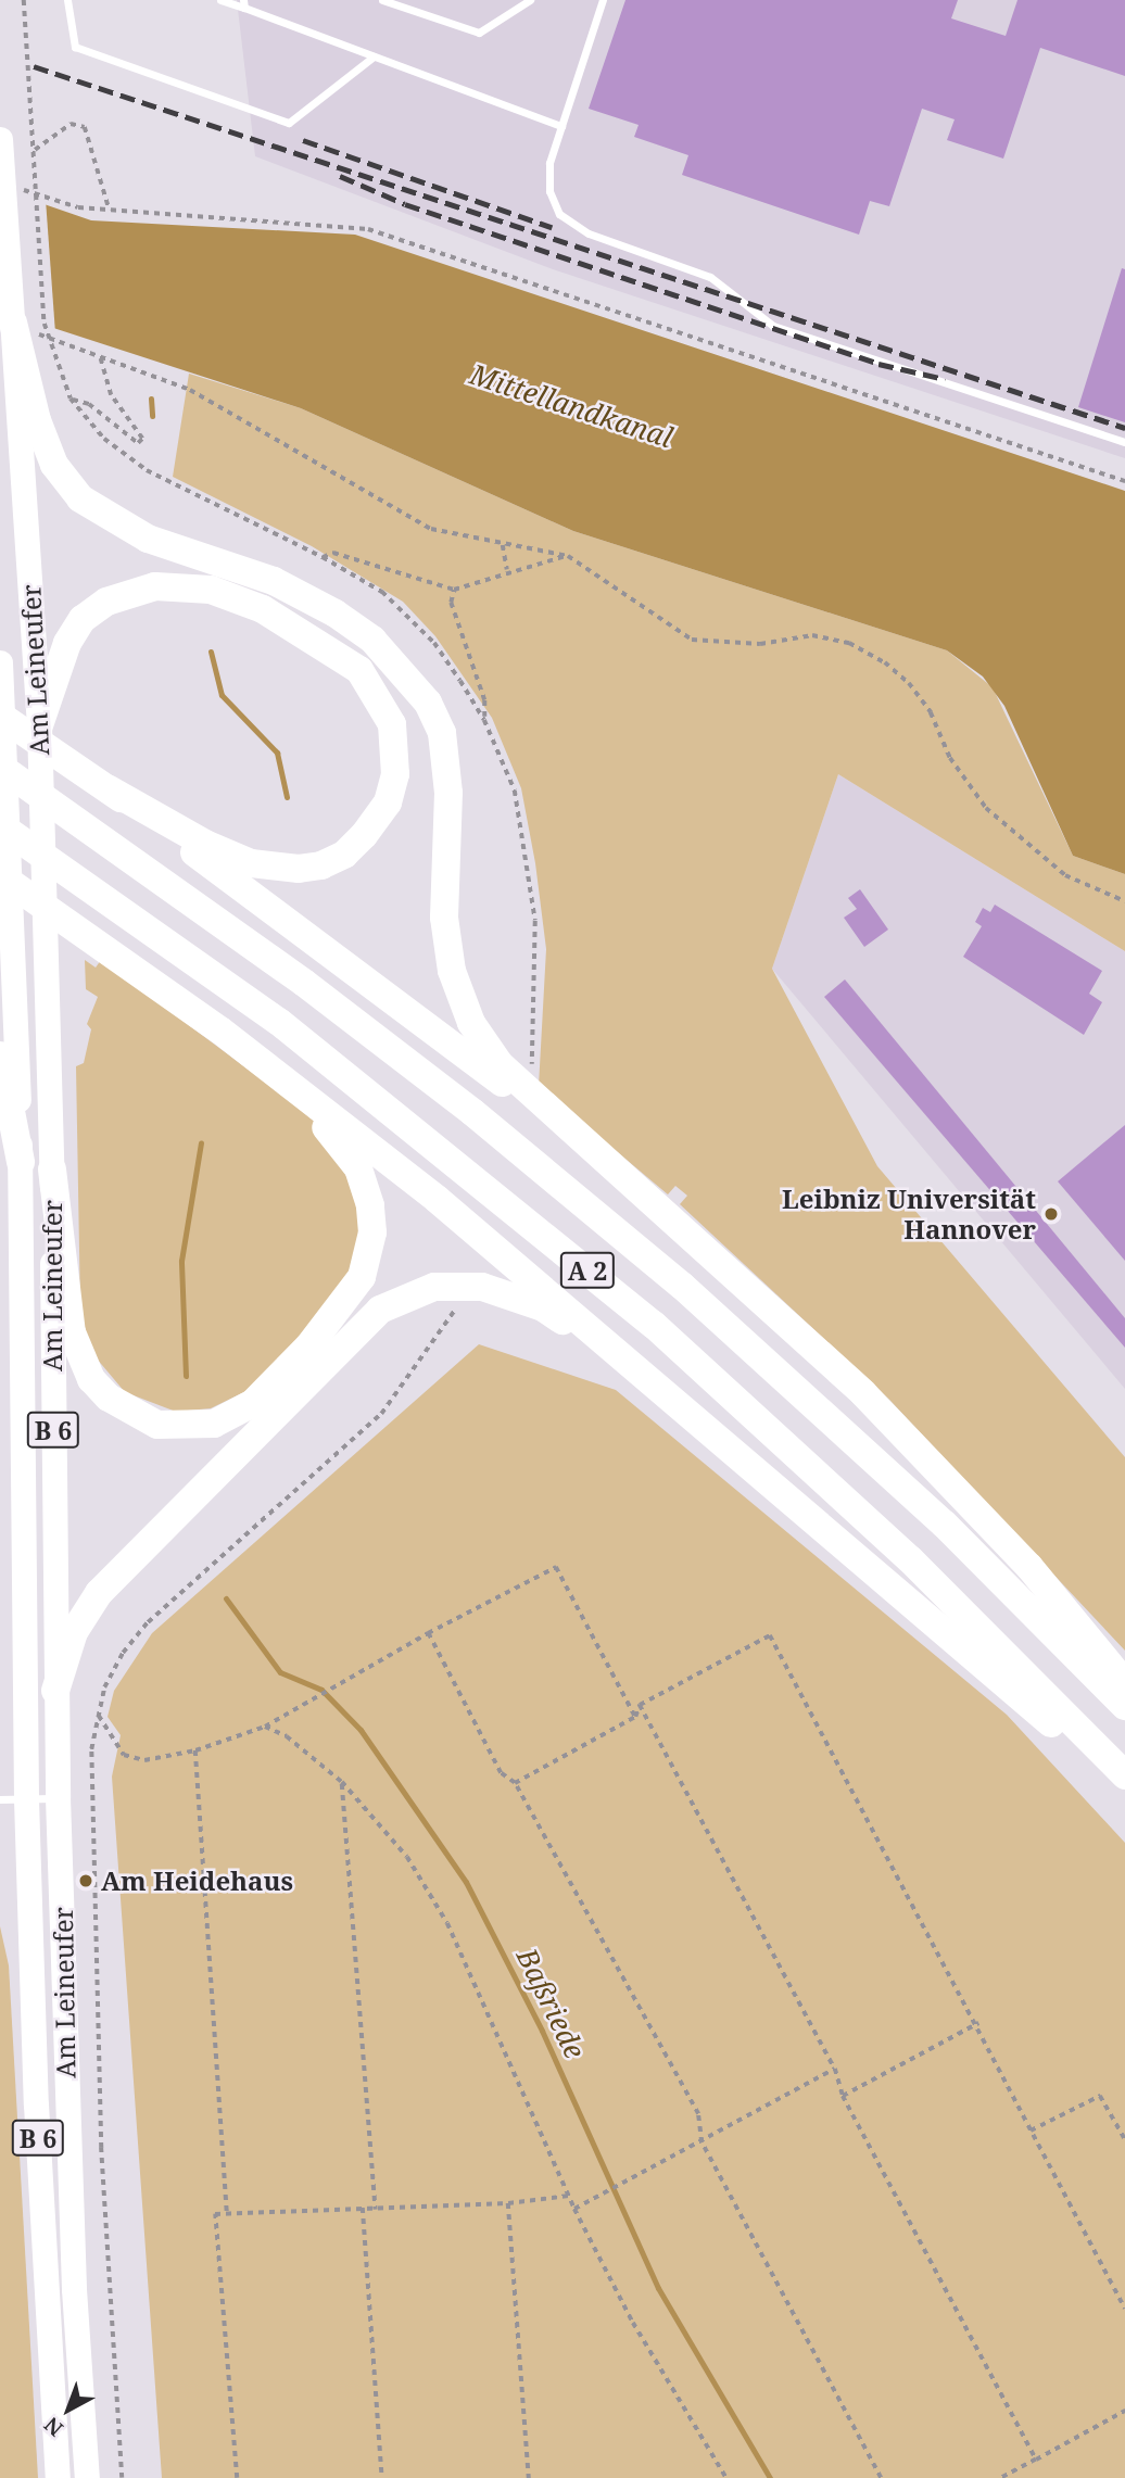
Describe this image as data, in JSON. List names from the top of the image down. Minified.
{"streets":{"highway":["A 2"],"main road":["Am Leineufer","B 6"]},"water":["Mittellandkanal","Baßriede"],"places":["Leibniz Universität Hannover","Am Heidehaus"],"north":"bottom left"}
